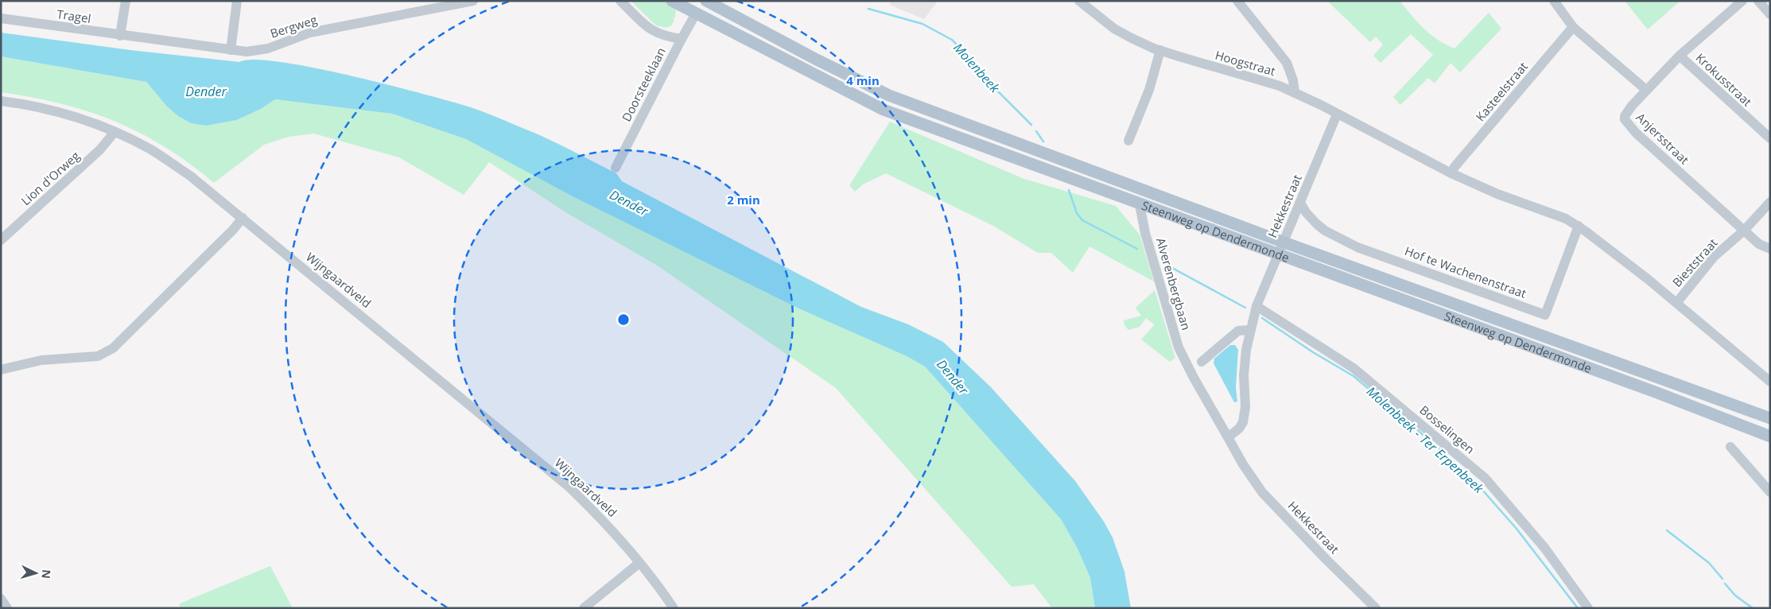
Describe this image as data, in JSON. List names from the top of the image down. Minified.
{"streets":{"main road":["Steenweg op Dendermonde"],"street":["Tragel","Bergweg","Hoogstraat","Krokusstraat","Doorsteeklaan","Kasteelstraat","Anjersstraat","Lion d'Orweg","Hekkestraat","Bieststraat","Hof te Wachenenstraat","Wijngaardveld","Alverenbergbaan","Bosselingen"]},"crossings":[["Tragel","Bergweg"],["Hoogstraat","Hekkestraat"],["Krokusstraat","Anjersstraat"],["Doorsteeklaan","Steenweg op Dendermonde"],["Anjersstraat","Bieststraat"],["Lion d'Orweg","Wijngaardveld"],["Hekkestraat","Steenweg op Dendermonde"],["Hekkestraat","Hof te Wachenenstraat"],["Hekkestraat","Alverenbergbaan"],["Hekkestraat","Bosselingen"],["Steenweg op Dendermonde","Alverenbergbaan"]],"water":["Molenbeek","Dender","Molenbeek - Ter Erpenbeek"],"north":"right","rings":["4 min","2 min"]}
